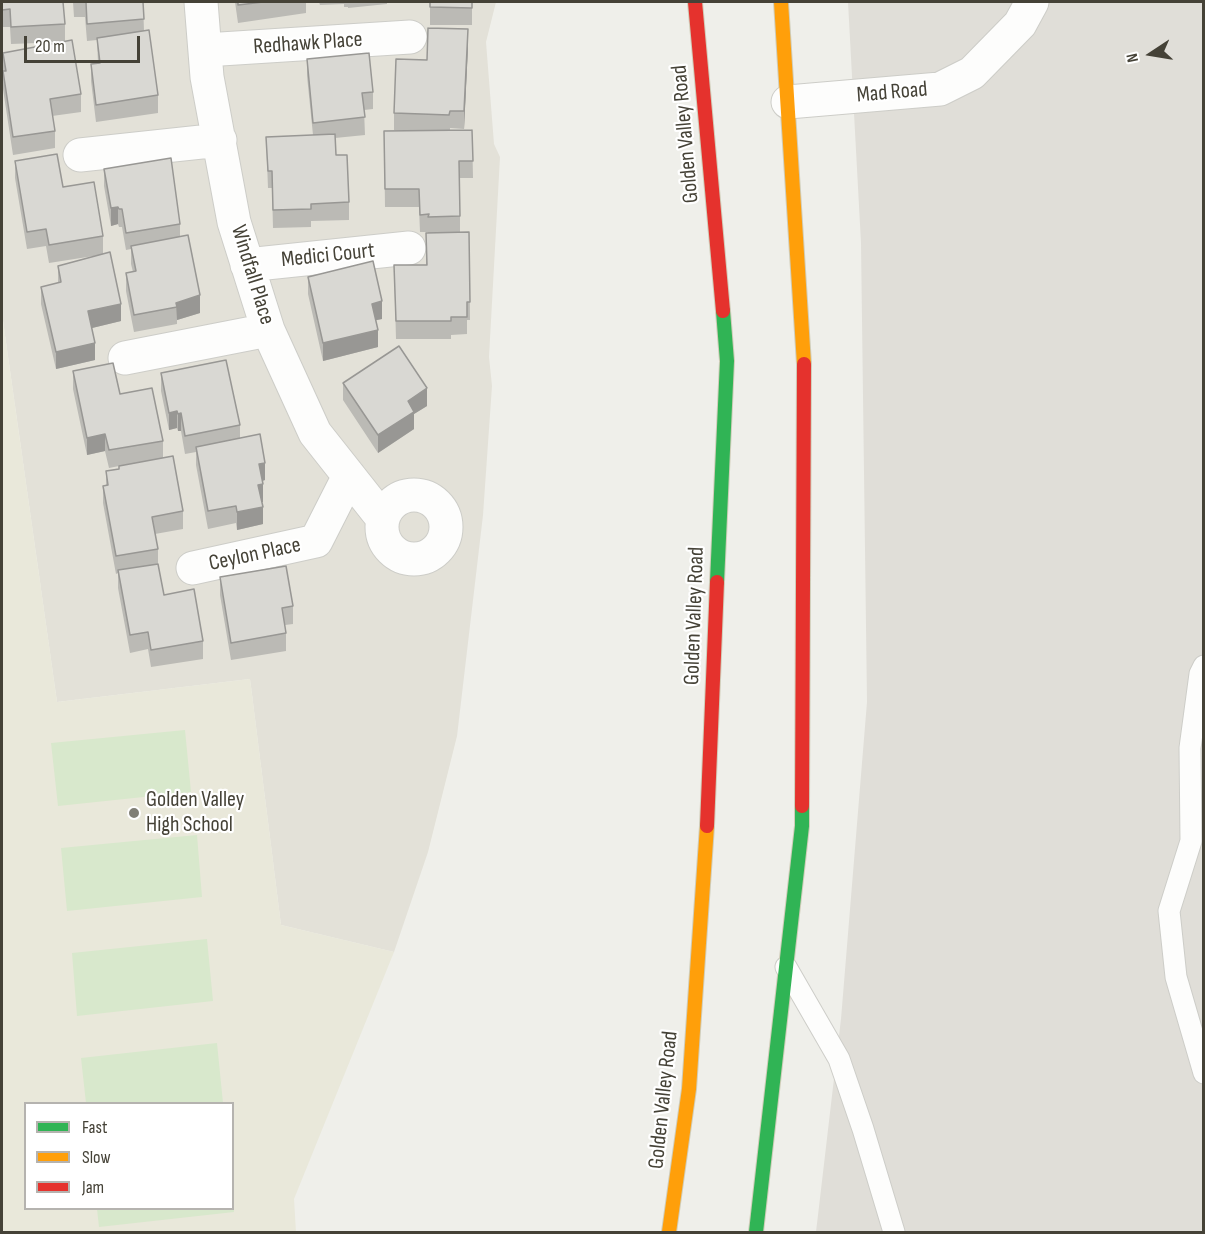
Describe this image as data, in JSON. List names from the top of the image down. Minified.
{"streets":{"main road":["Golden Valley Road"],"street":["Redhawk Place","Mad Road","Medici Court","Windfall Place","Ceylon Place"]},"crossings":[["Redhawk Place","Windfall Place"],["Medici Court","Windfall Place"],["Windfall Place","Ceylon Place"]],"places":["Golden Valley High School"],"legend":["Fast","Slow","Jam"],"scale_bar":"20 m","north":"left"}
